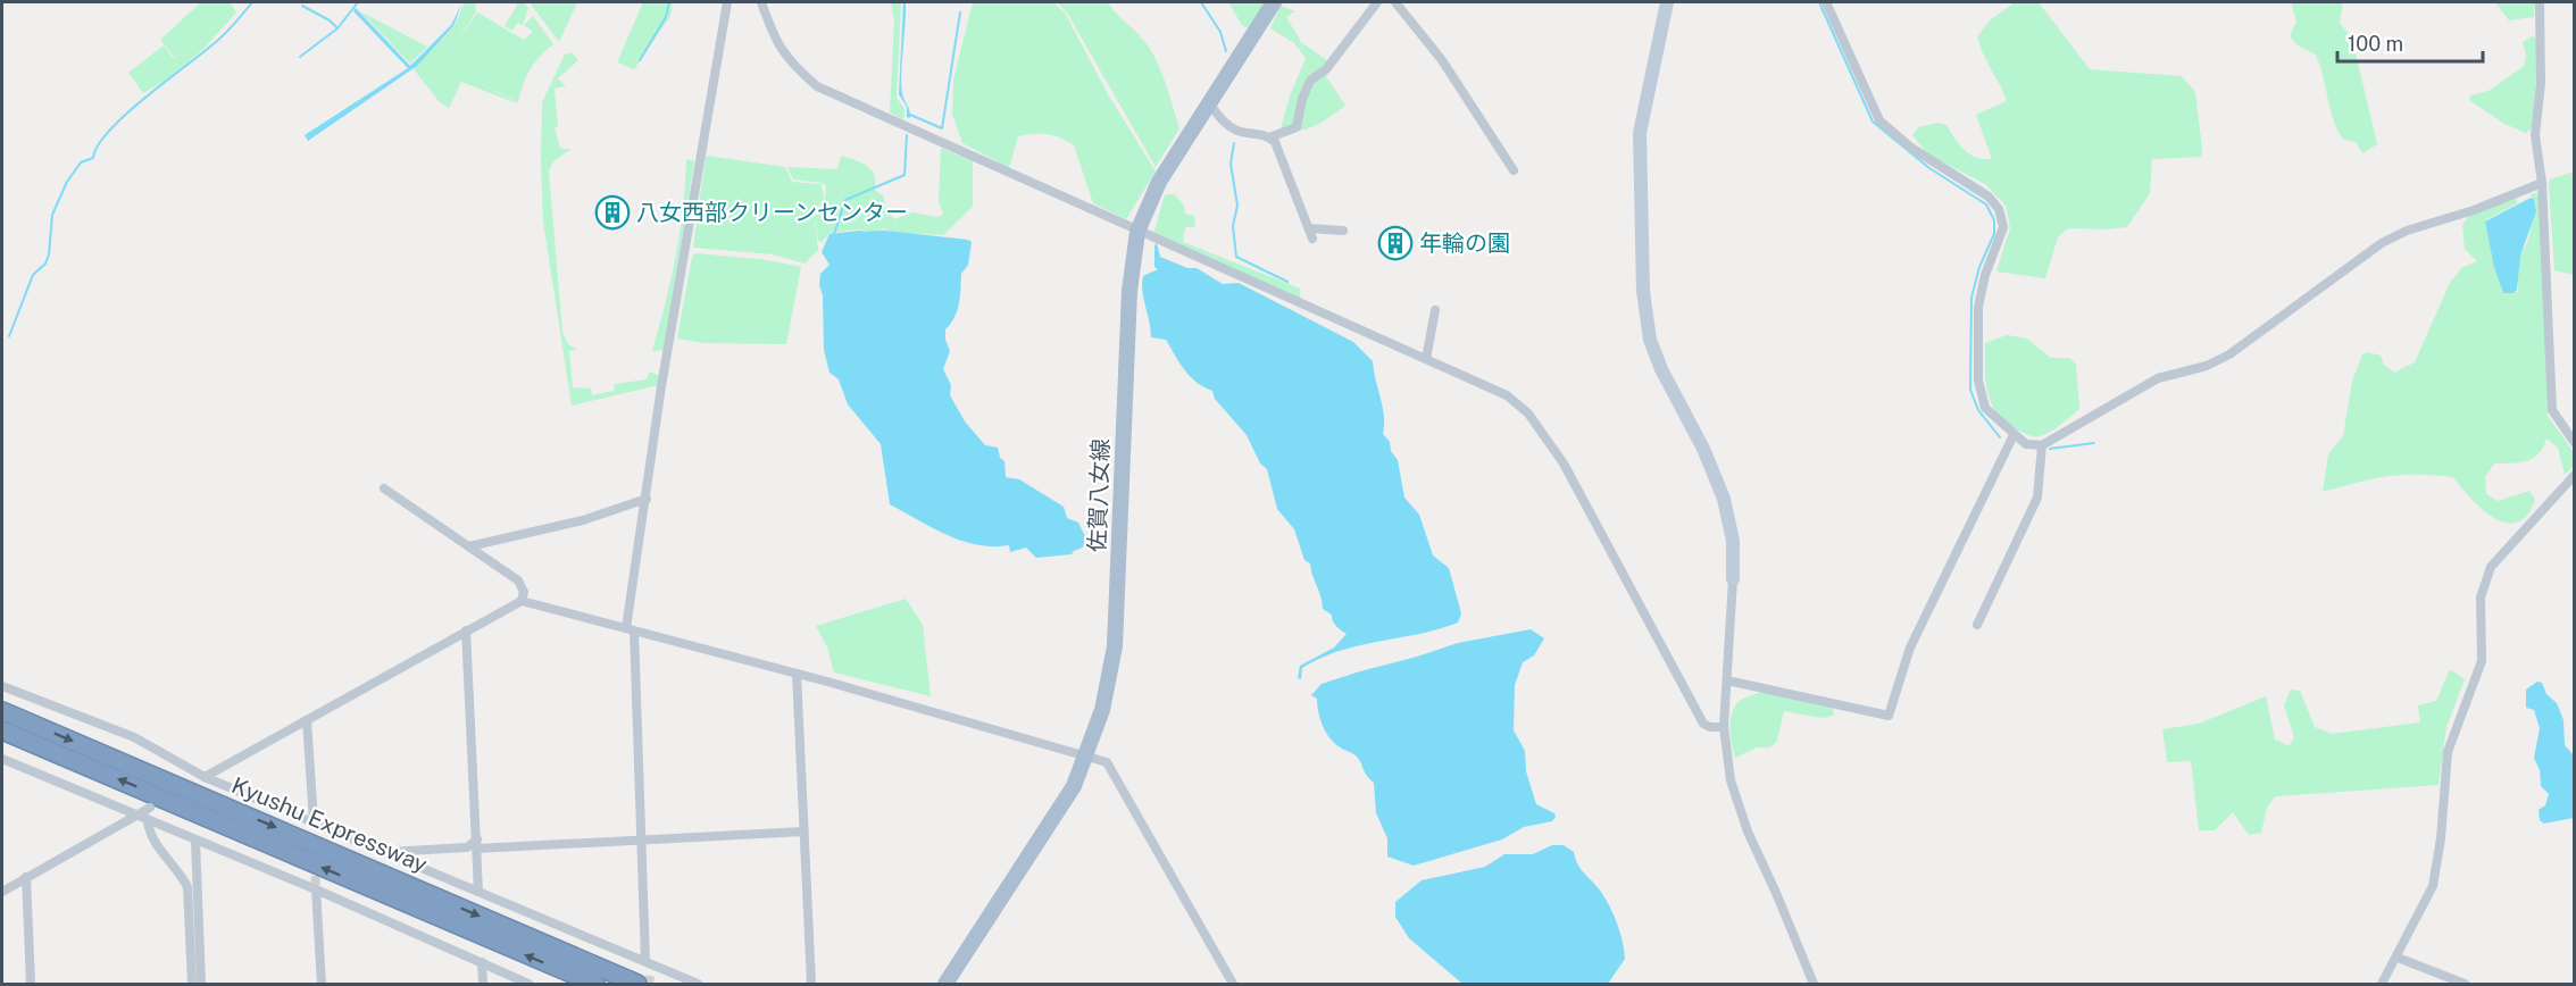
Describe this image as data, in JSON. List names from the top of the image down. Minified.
{"streets":{"highway":["Kyushu Expressway"],"main road":["佐賀八女線"]},"places":{"building":["八女西部クリーンセンター","年輪の園"]},"scale_bar":"100 m"}
